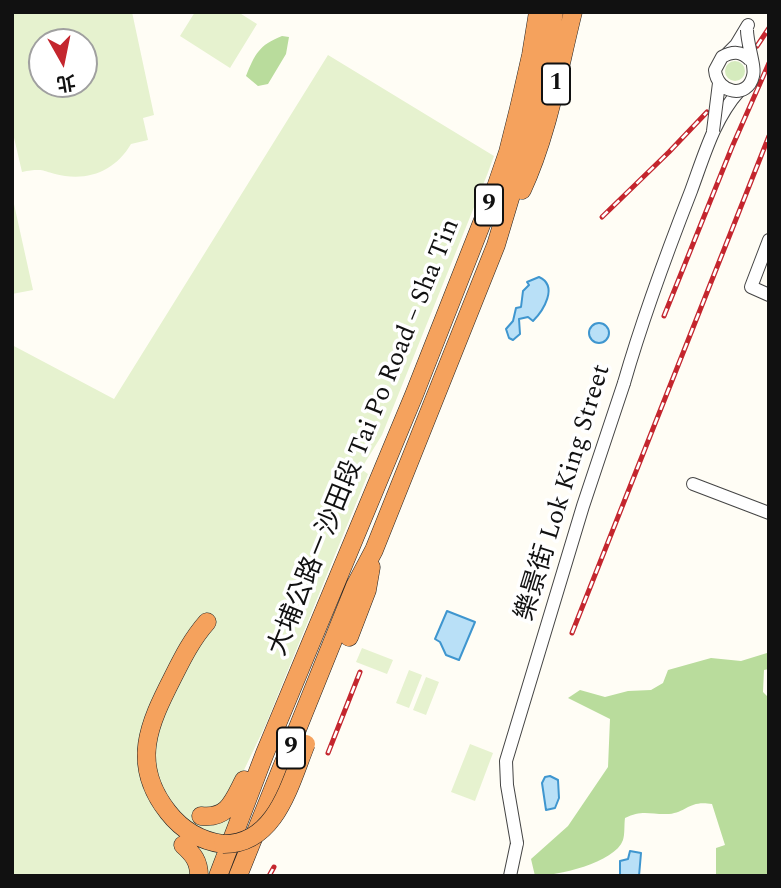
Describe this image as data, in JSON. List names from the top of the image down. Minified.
{"streets":{"highway":["1","9","大埔公路－沙田段 Tai Po Road – Sha Tin"],"street":["樂景街 Lok King Street"]},"crossings":[["1","大埔公路－沙田段 Tai Po Road – Sha Tin"]],"north":"bottom"}
